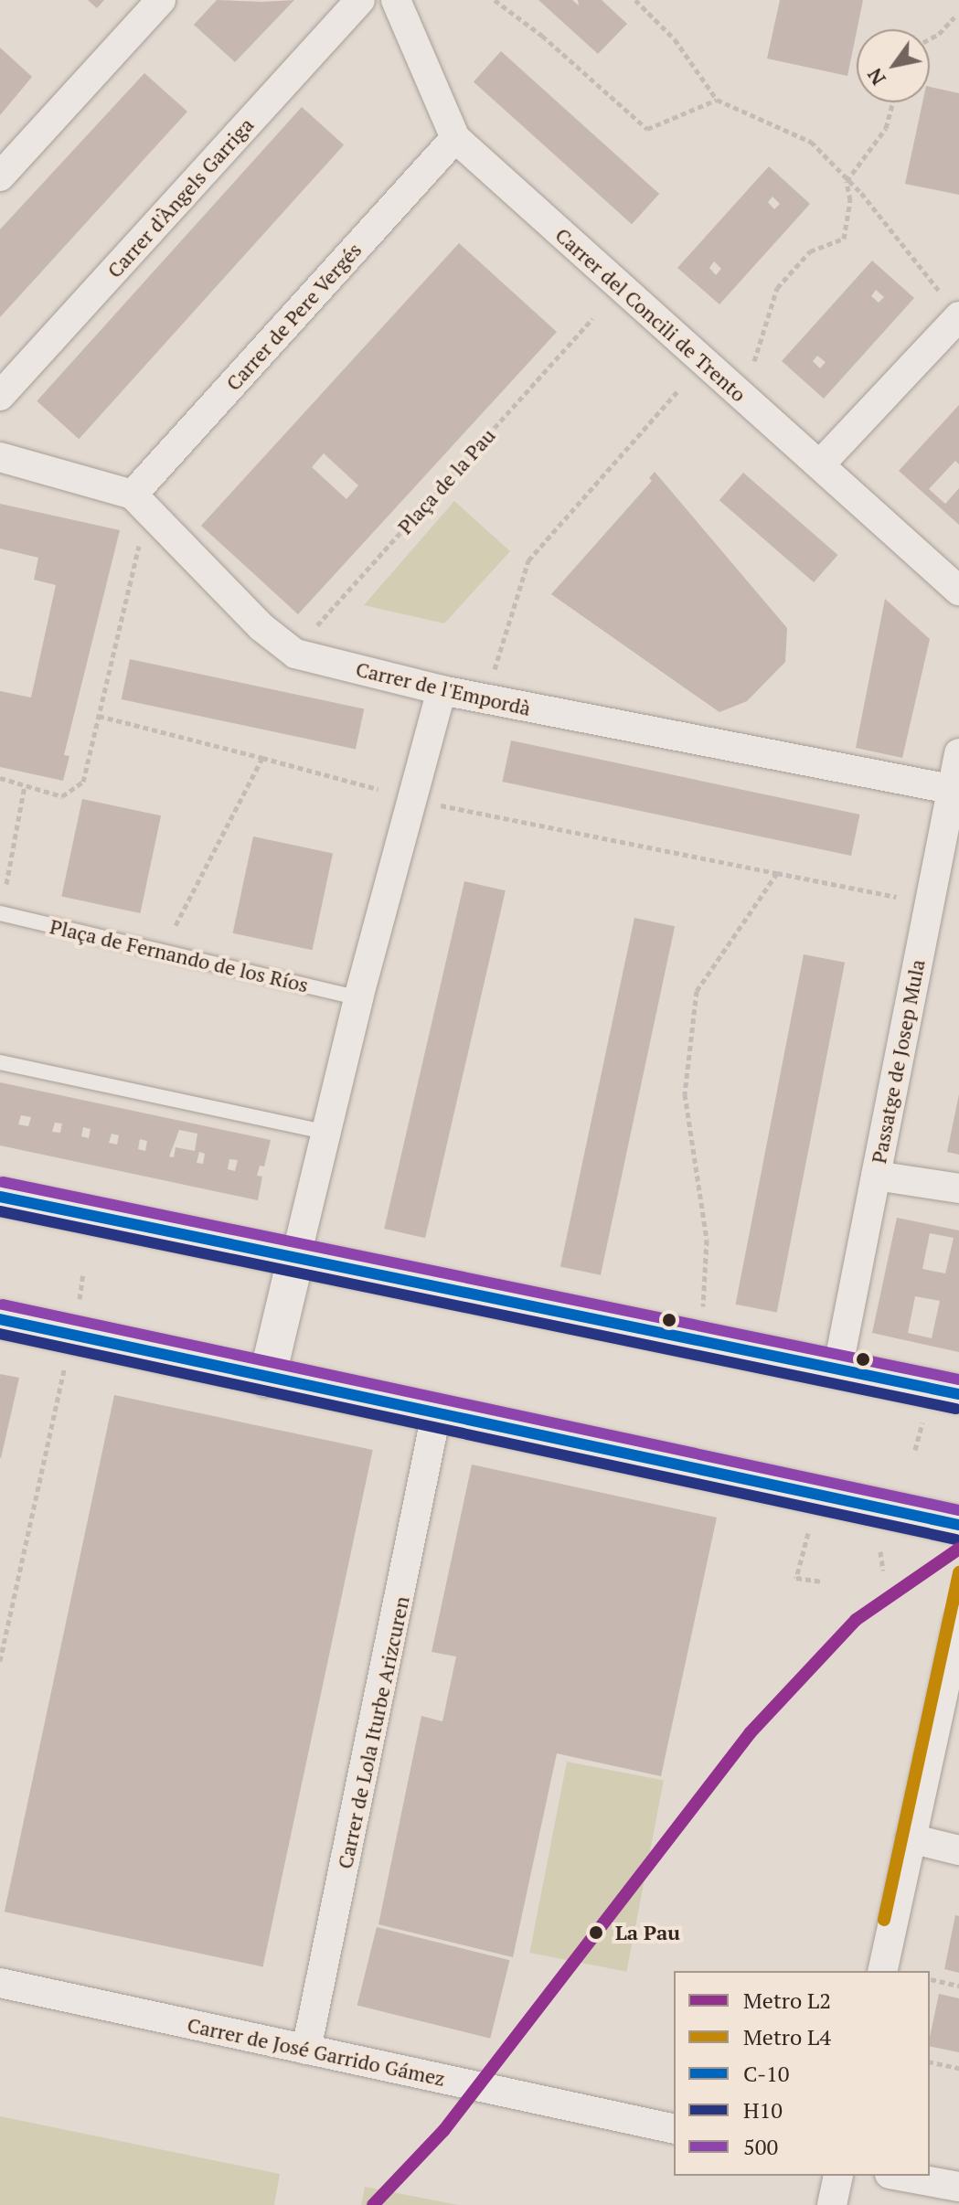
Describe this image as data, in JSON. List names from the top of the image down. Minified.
{"streets":{"street":["Carrer d'Àngels Garriga","Carrer del Concili de Trento","Carrer de Pere Vergés","Carrer de l'Empordà","Passatge de Josep Mula","Carrer de Lola Iturbe Arizcuren","Carrer de José Garrido Gámez"],"lane":["Plaça de Fernando de los Ríos"],"path":["Plaça de la Pau"]},"crossings":[["Carrer del Concili de Trento","Carrer de Pere Vergés"],["Carrer de Pere Vergés","Carrer de l'Empordà"],["Carrer de l'Empordà","Passatge de Josep Mula"],["Carrer de Lola Iturbe Arizcuren","Carrer de José Garrido Gámez"]],"places":["La Pau"],"lines":["transit line 500","transit line C-10","transit line H10","metro line L2","metro line L4"],"legend":["Metro L2","Metro L4","C-10","H10","500"],"north":"bottom left"}
